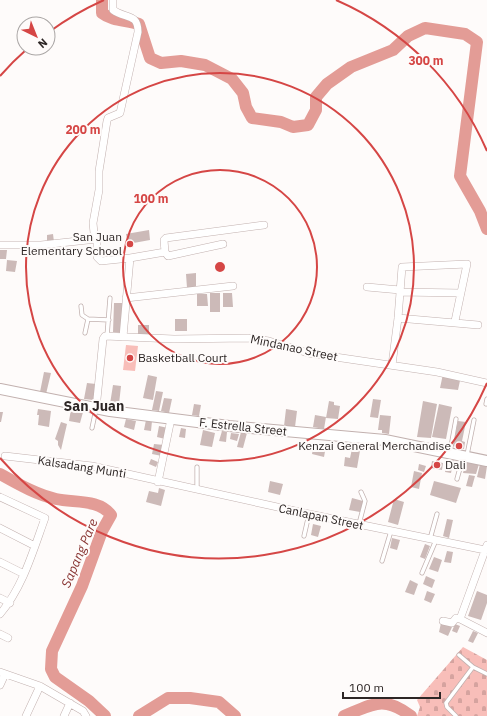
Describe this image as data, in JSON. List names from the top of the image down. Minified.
{"streets":{"main road":["F. Estrella Street"],"street":["Mindanao Street","Kalsadang Munti","Canlapan Street"]},"crossings":[["Kalsadang Munti","Canlapan Street"]],"districts":["San Juan"],"water":["Sapang Pare"],"places":["San Juan Elementary School","Basketball Court","Kenzai General Merchandise","Dali"],"scale_bar":"100 m","north":"bottom right","rings":["300 m","200 m","100 m"]}
